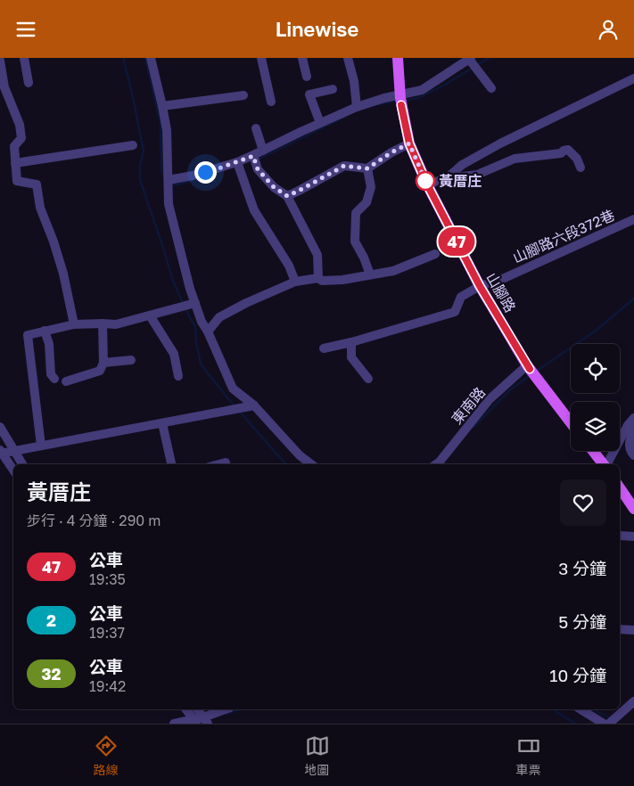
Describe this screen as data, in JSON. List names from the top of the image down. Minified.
{"streets":{"main road":["山腳路"],"street":["山腳路六段372巷","東南路"]},"crossings":[["山腳路六段372巷","山腳路"],["山腳路","東南路"]],"places":["黃厝庄"],"lines":["bus line 47"],"page":{"header":"Linewise","on_map":"47","heading":["黃厝庄","步行 · 4 分鐘 · 290 m"],"list":[{"mark":"47","name":"公車","note":"19:35","value":"3 分鐘"},{"mark":"2","name":"公車","note":"19:37","value":"5 分鐘"},{"mark":"32","name":"公車","note":"19:42","value":"10 分鐘"}],"tabs":["路線","地圖","車票"]}}
